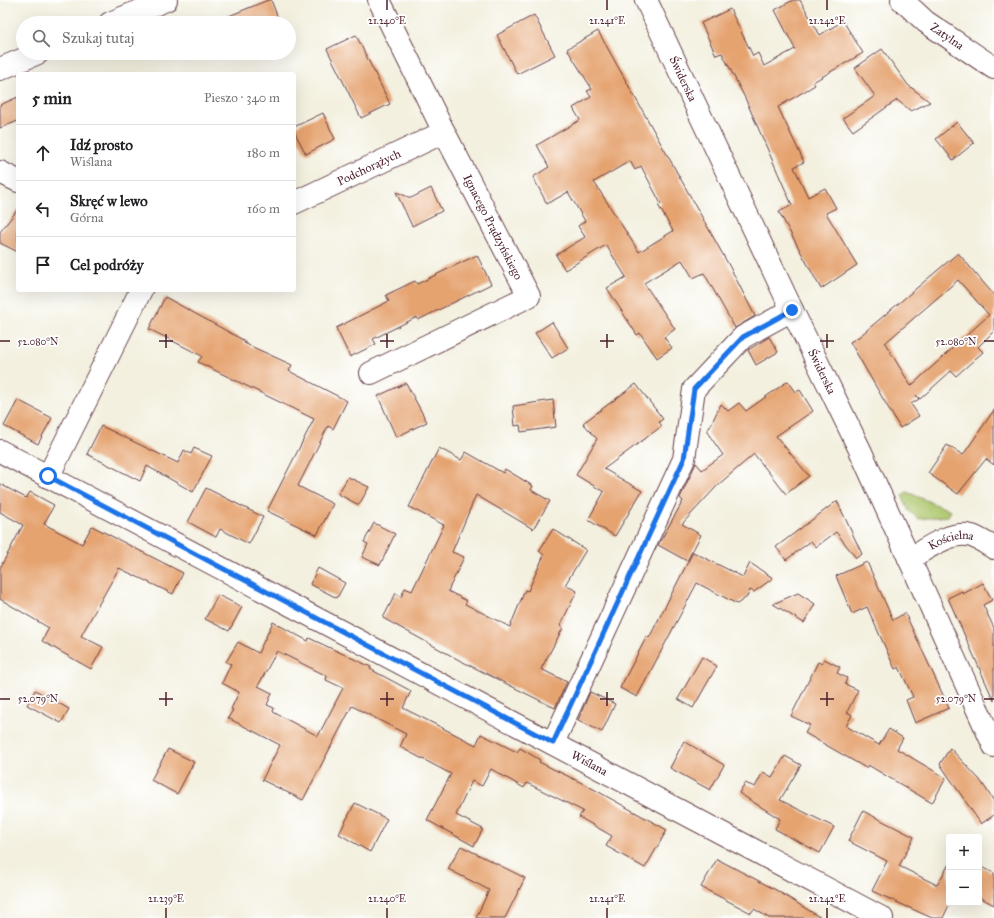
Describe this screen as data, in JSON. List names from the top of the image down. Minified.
{"streets":{"street":["Zatylna","Świderska","Podchorążych","Ignacego Prądzyńskiego","Kościelna","Wiślana"]},"crossings":[["Świderska","Kościelna"],["Podchorążych","Ignacego Prądzyńskiego"]],"page":{"search":"Szukaj tutaj","heading":["5 min","Pieszo · 340 m"],"list":[["Idź prosto","Wiślana","180 m"],["Skręć w lewo","Górna","160 m"],"Cel podróży"],"map_buttons":["+","−"]},"coordinates":["21.240°E","21.241°E","21.242°E","52.080°N","52.079°N","21.239°E"]}
